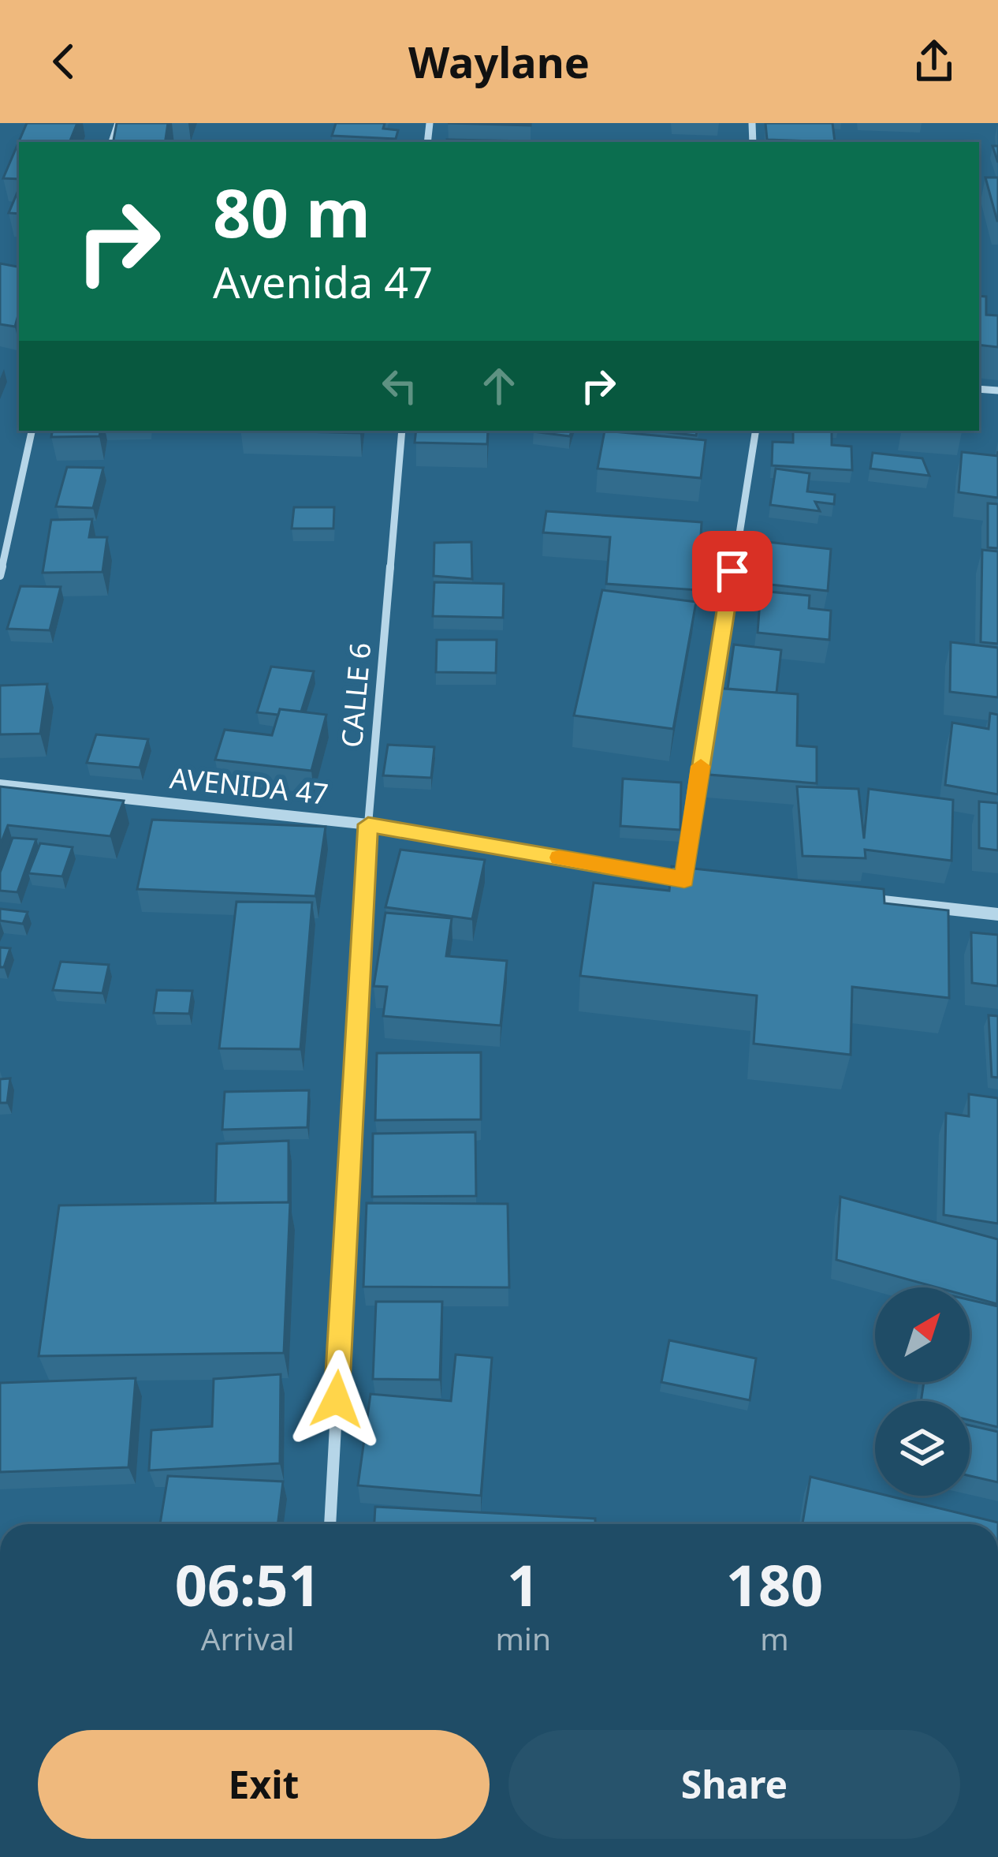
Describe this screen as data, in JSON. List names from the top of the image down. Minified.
{"streets":{"street":["CALLE 6","AVENIDA 47"]},"crossings":[["CALLE 6","AVENIDA 47"]],"north":"top right","page":{"header":"Waylane","turn":["80 m","Avenida 47"],"eta":["06:51","Arrival","1","min","180","m"],"buttons":["Exit","Share"]}}
